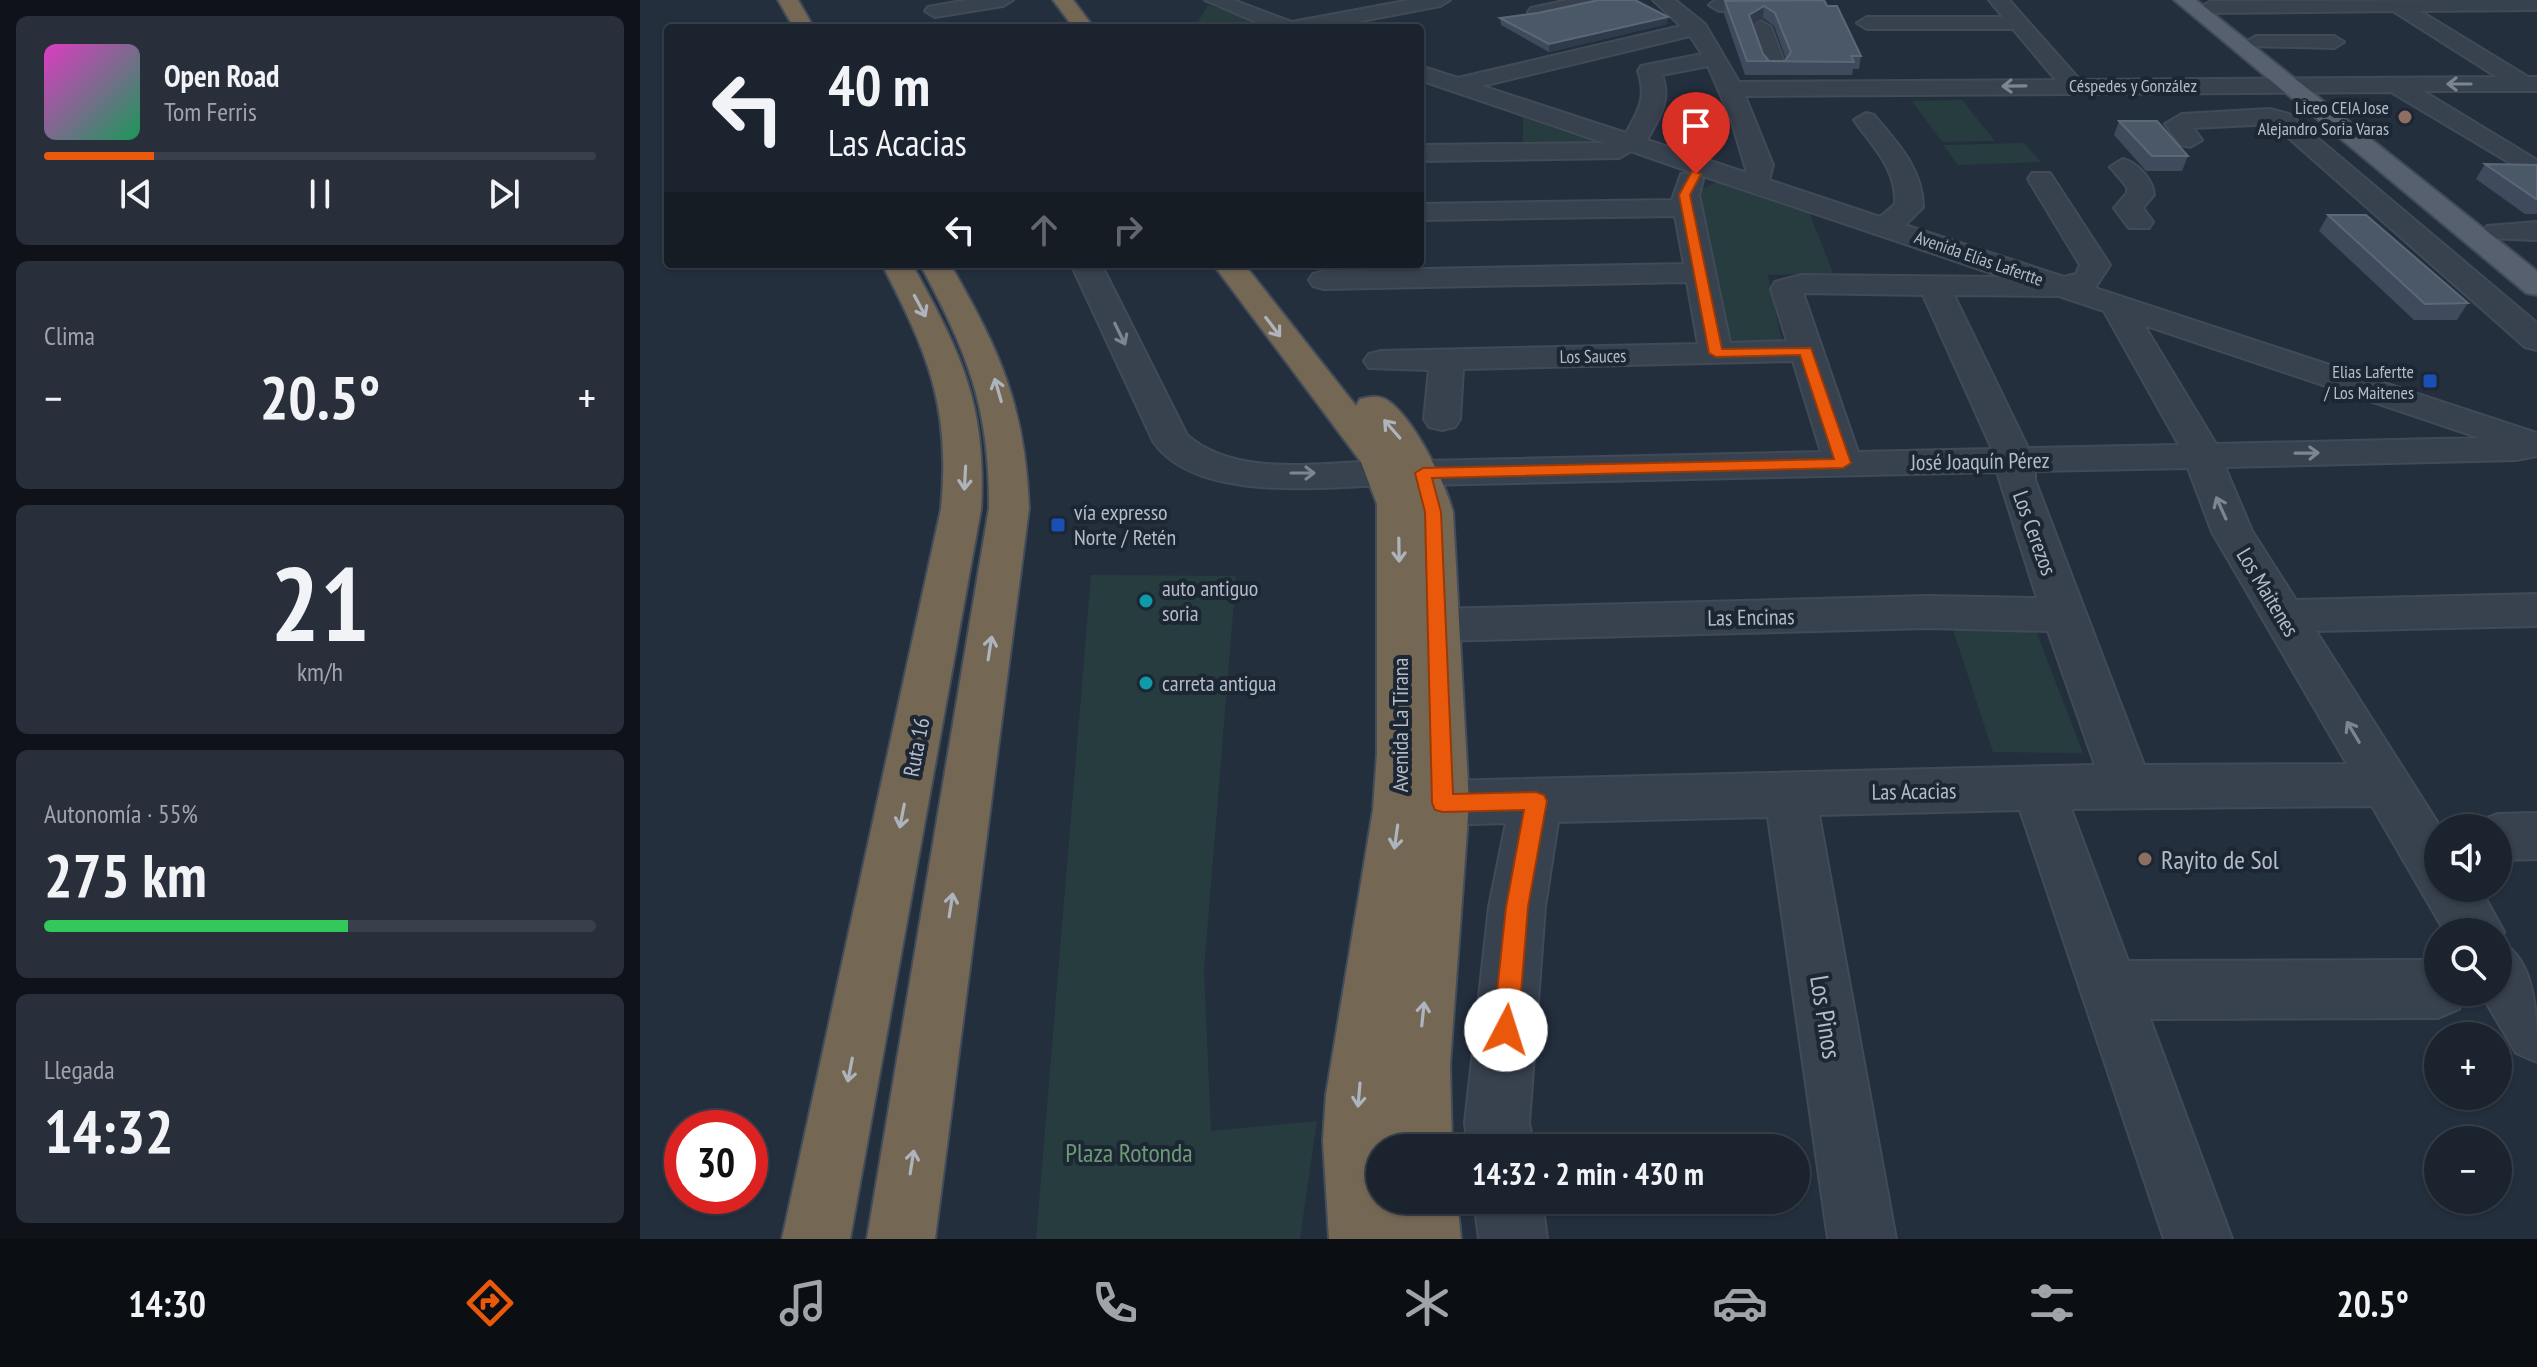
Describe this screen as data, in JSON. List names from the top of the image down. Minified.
{"streets":{"highway":["Avenida La Tirana","Ruta 16"],"street":["Céspedes y González","Avenida Elías Lafertte","Los Sauces","José Joaquín Pérez","Los Cerezos","Los Maitenes","Las Encinas","Las Acacias","Los Pinos"]},"crossings":[["Avenida Elías Lafertte","José Joaquín Pérez"],["Avenida Elías Lafertte","Los Maitenes"],["José Joaquín Pérez","Los Cerezos"],["José Joaquín Pérez","Los Maitenes"],["José Joaquín Pérez","Avenida La Tirana"],["Los Cerezos","Las Encinas"],["Los Cerezos","Las Acacias"],["Los Maitenes","Las Acacias"],["Las Encinas","Avenida La Tirana"],["Avenida La Tirana","Las Acacias"],["Las Acacias","Los Pinos"]],"parks":["Plaza Rotonda"],"places":{"other":["Liceo CEIA Jose Alejandro Soria Varas","auto antiguo soria","carreta antigua","Rayito de Sol"],"transit":["Elias Lafertte / Los Maitenes","vía expresso Norte / Retén"]},"page":{"turn":["40 m","Las Acacias"],"song":["Open Road","Tom Ferris"],"tile":["Clima",["21","km/h"],["Autonomía · 55%","275 km"],["Llegada","14:32"]],"heat":["−","20.5°","+"],"map_buttons":["+","−"],"limit":"30","trip":"14:32 · 2 min · 430 m","tabs":["14:30","20.5°"]}}
